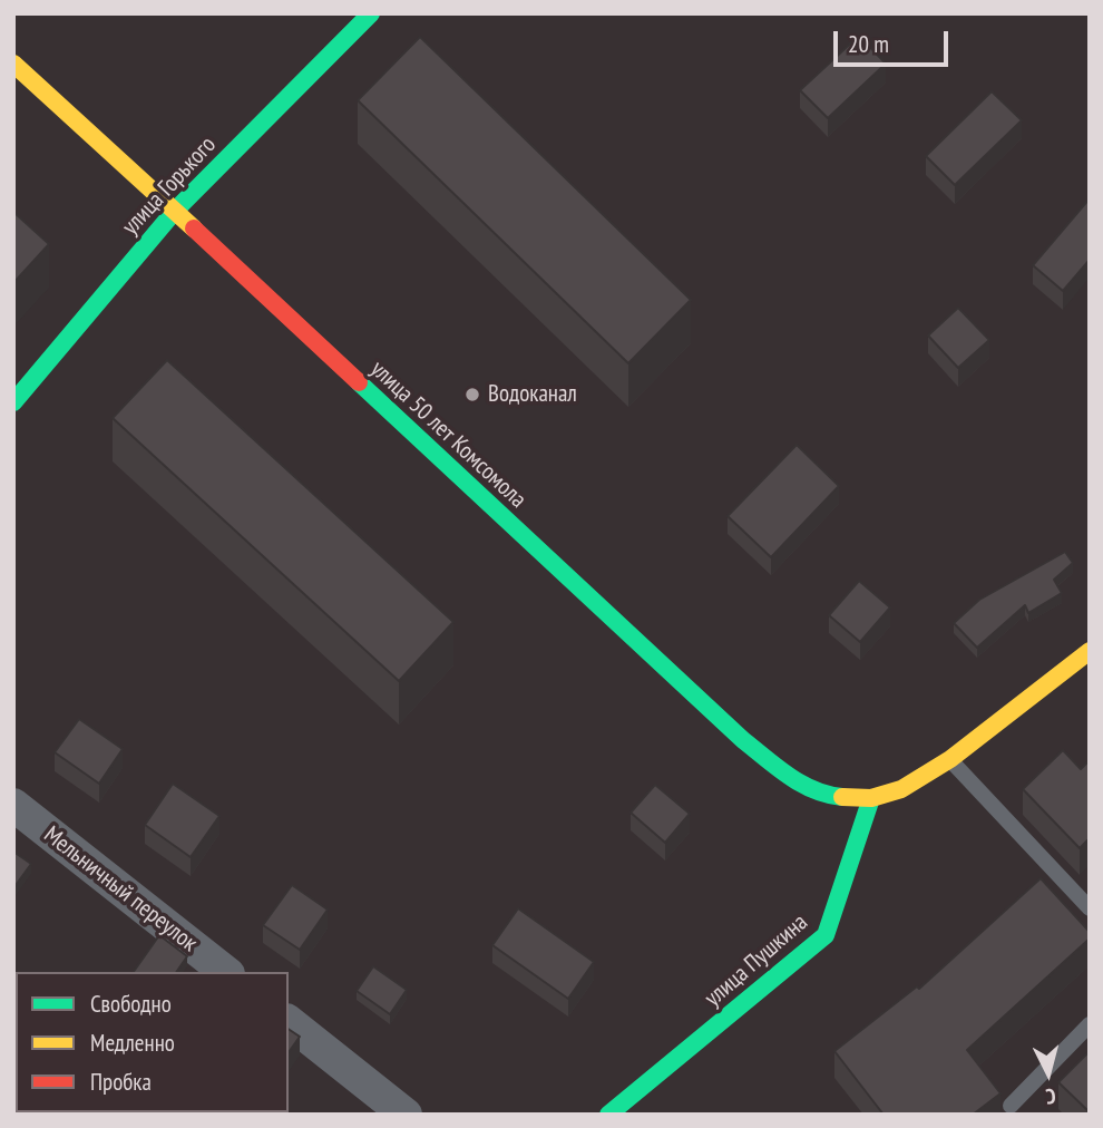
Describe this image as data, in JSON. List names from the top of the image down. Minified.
{"streets":{"street":["улица Горького","улица 50 лет Комсомола","Мельничный переулок","улица Пушкина"]},"crossings":[["улица Горького","улица 50 лет Комсомола"],["улица 50 лет Комсомола","улица Пушкина"]],"places":["Водоканал"],"legend":["Свободно","Медленно","Пробка"],"scale_bar":"20 m","north":"bottom"}
